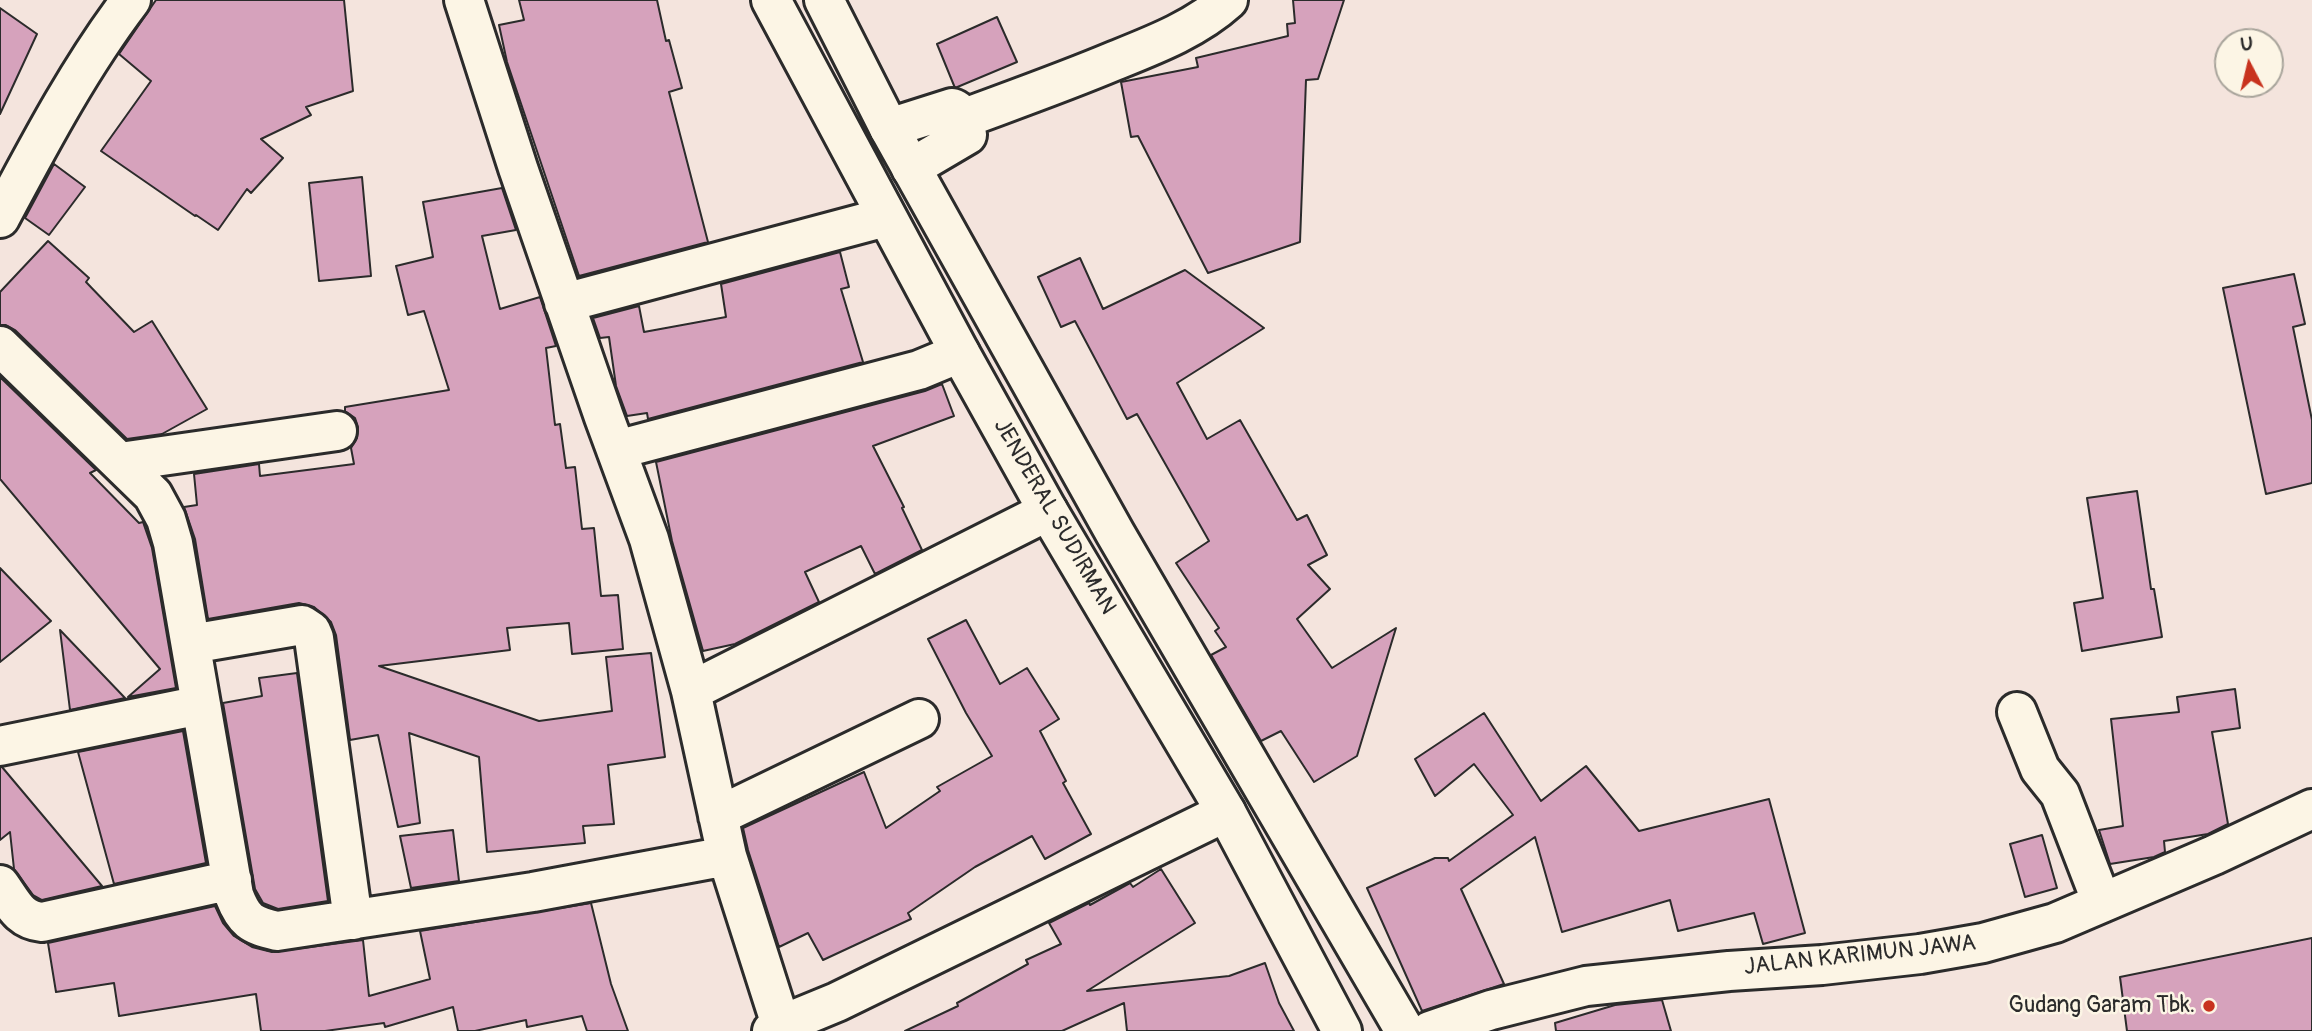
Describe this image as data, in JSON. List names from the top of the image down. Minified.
{"streets":{"main road":["JENDERAL SUDIRMAN","JALAN KARIMUN JAWA"]},"places":["Gudang Garam Tbk."],"north":"top"}
